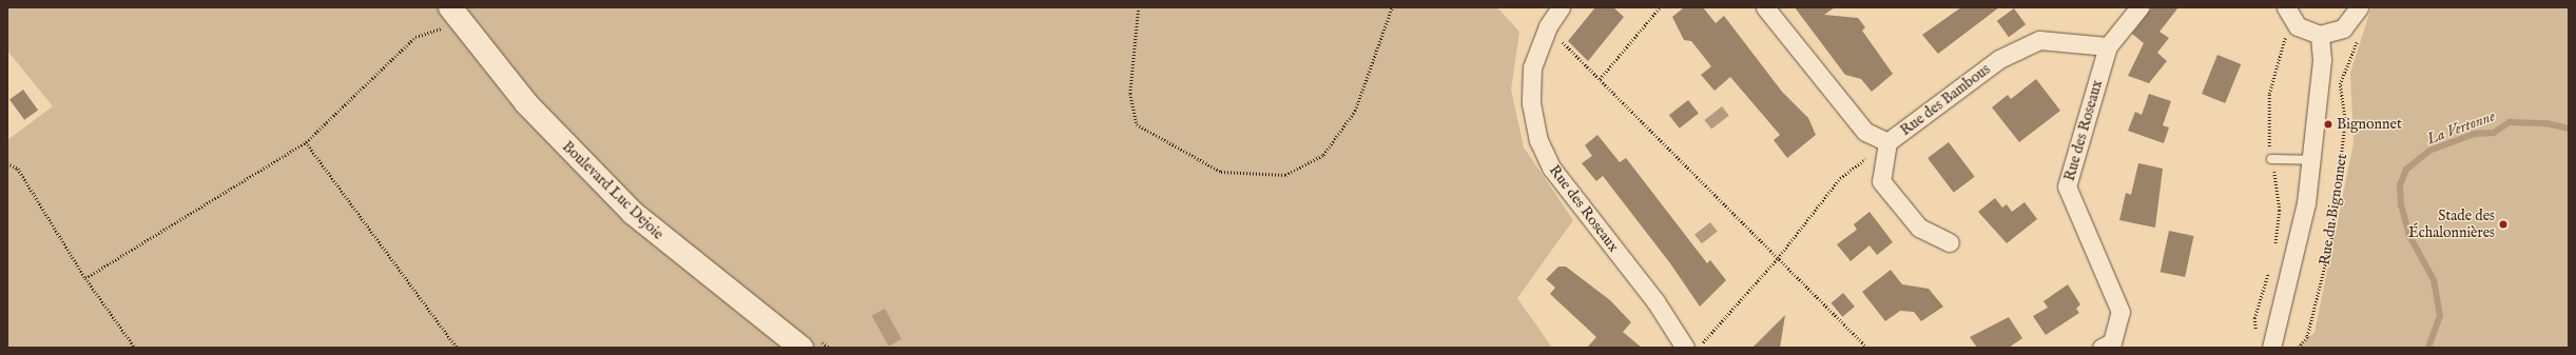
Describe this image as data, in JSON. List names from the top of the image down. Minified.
{"streets":{"main road":["Boulevard Luc Dejoie"],"street":["Rue des Bambous","Rue des Roseaux","Rue du Bignonnet"]},"crossings":[["Rue des Bambous","Rue des Roseaux"]],"water":["La Vertonne"],"places":["Bignonnet","Stade des Échalonnières"]}
